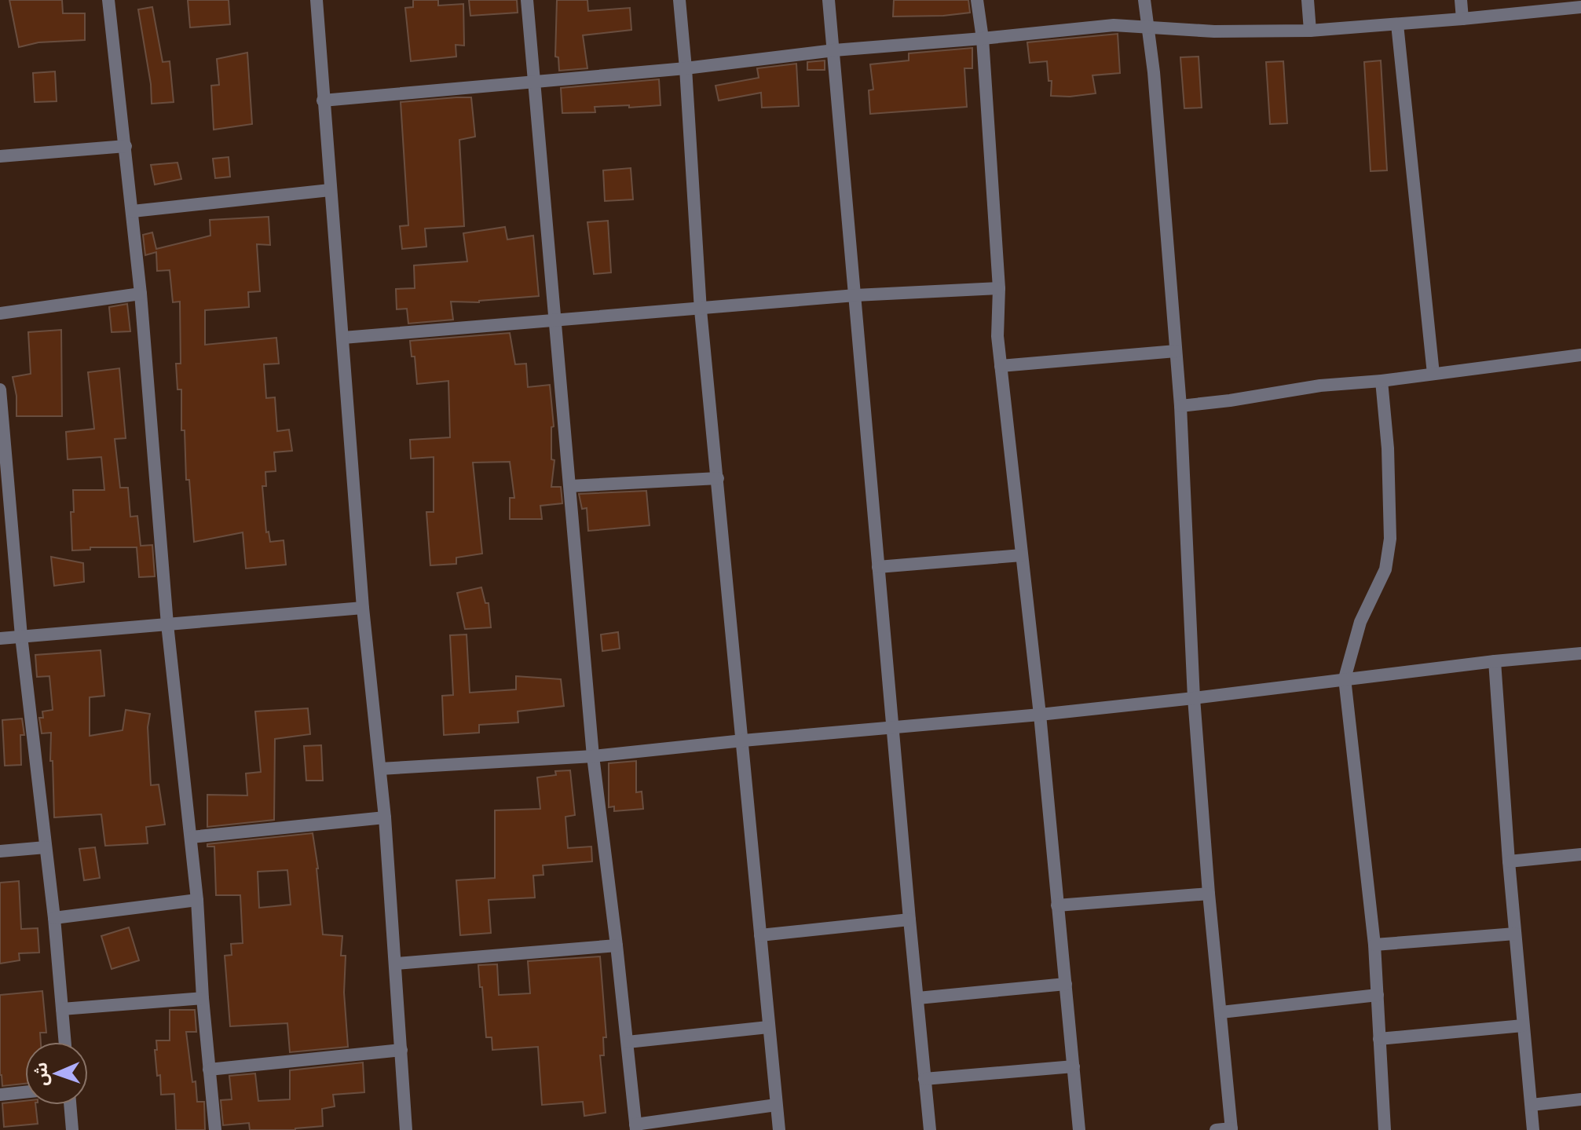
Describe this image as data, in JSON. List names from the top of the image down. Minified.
{"north":"left"}
